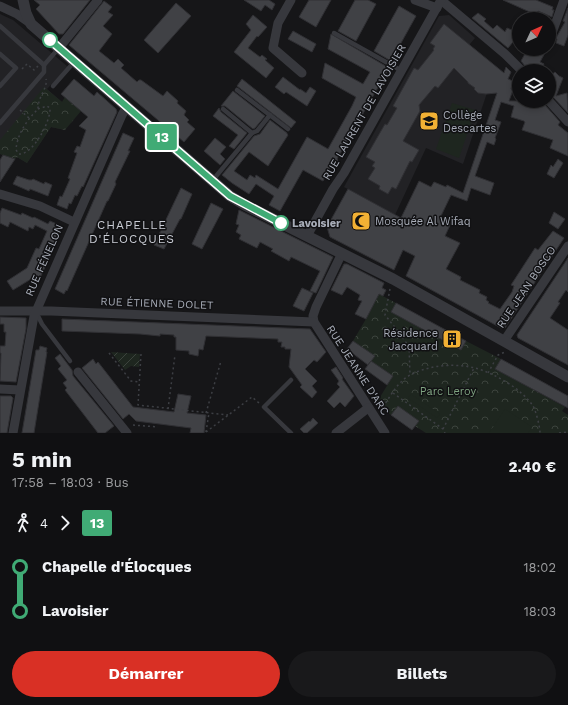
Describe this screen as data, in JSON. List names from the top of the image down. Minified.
{"streets":{"street":["RUE LAURENT DE LAVOISIER","RUE FÉNELON","RUE JEAN BOSCO","RUE ÉTIENNE DOLET","RUE JEANNE D'ARC"]},"crossings":[["RUE FÉNELON","RUE ÉTIENNE DOLET"],["RUE ÉTIENNE DOLET","RUE JEANNE D'ARC"]],"districts":["CHAPELLE D'ÉLOCQUES"],"parks":["Parc Leroy"],"places":{"school or university":["Collège Descartes"],"mosque":["Mosquée Al Wifaq"],"other":["Lavoisier"],"building":["Résidence Jacquard"]},"lines":["bus line 13"],"north":"top right","page":{"on_map":"13","heading":["5 min","17:58 – 18:03 · Bus","2.40 €"],"legs":["4","13"],"list":[{"name":"Chapelle d'Élocques","value":"18:02"},{"name":"Lavoisier","value":"18:03"}],"buttons":["Démarrer","Billets"]}}
